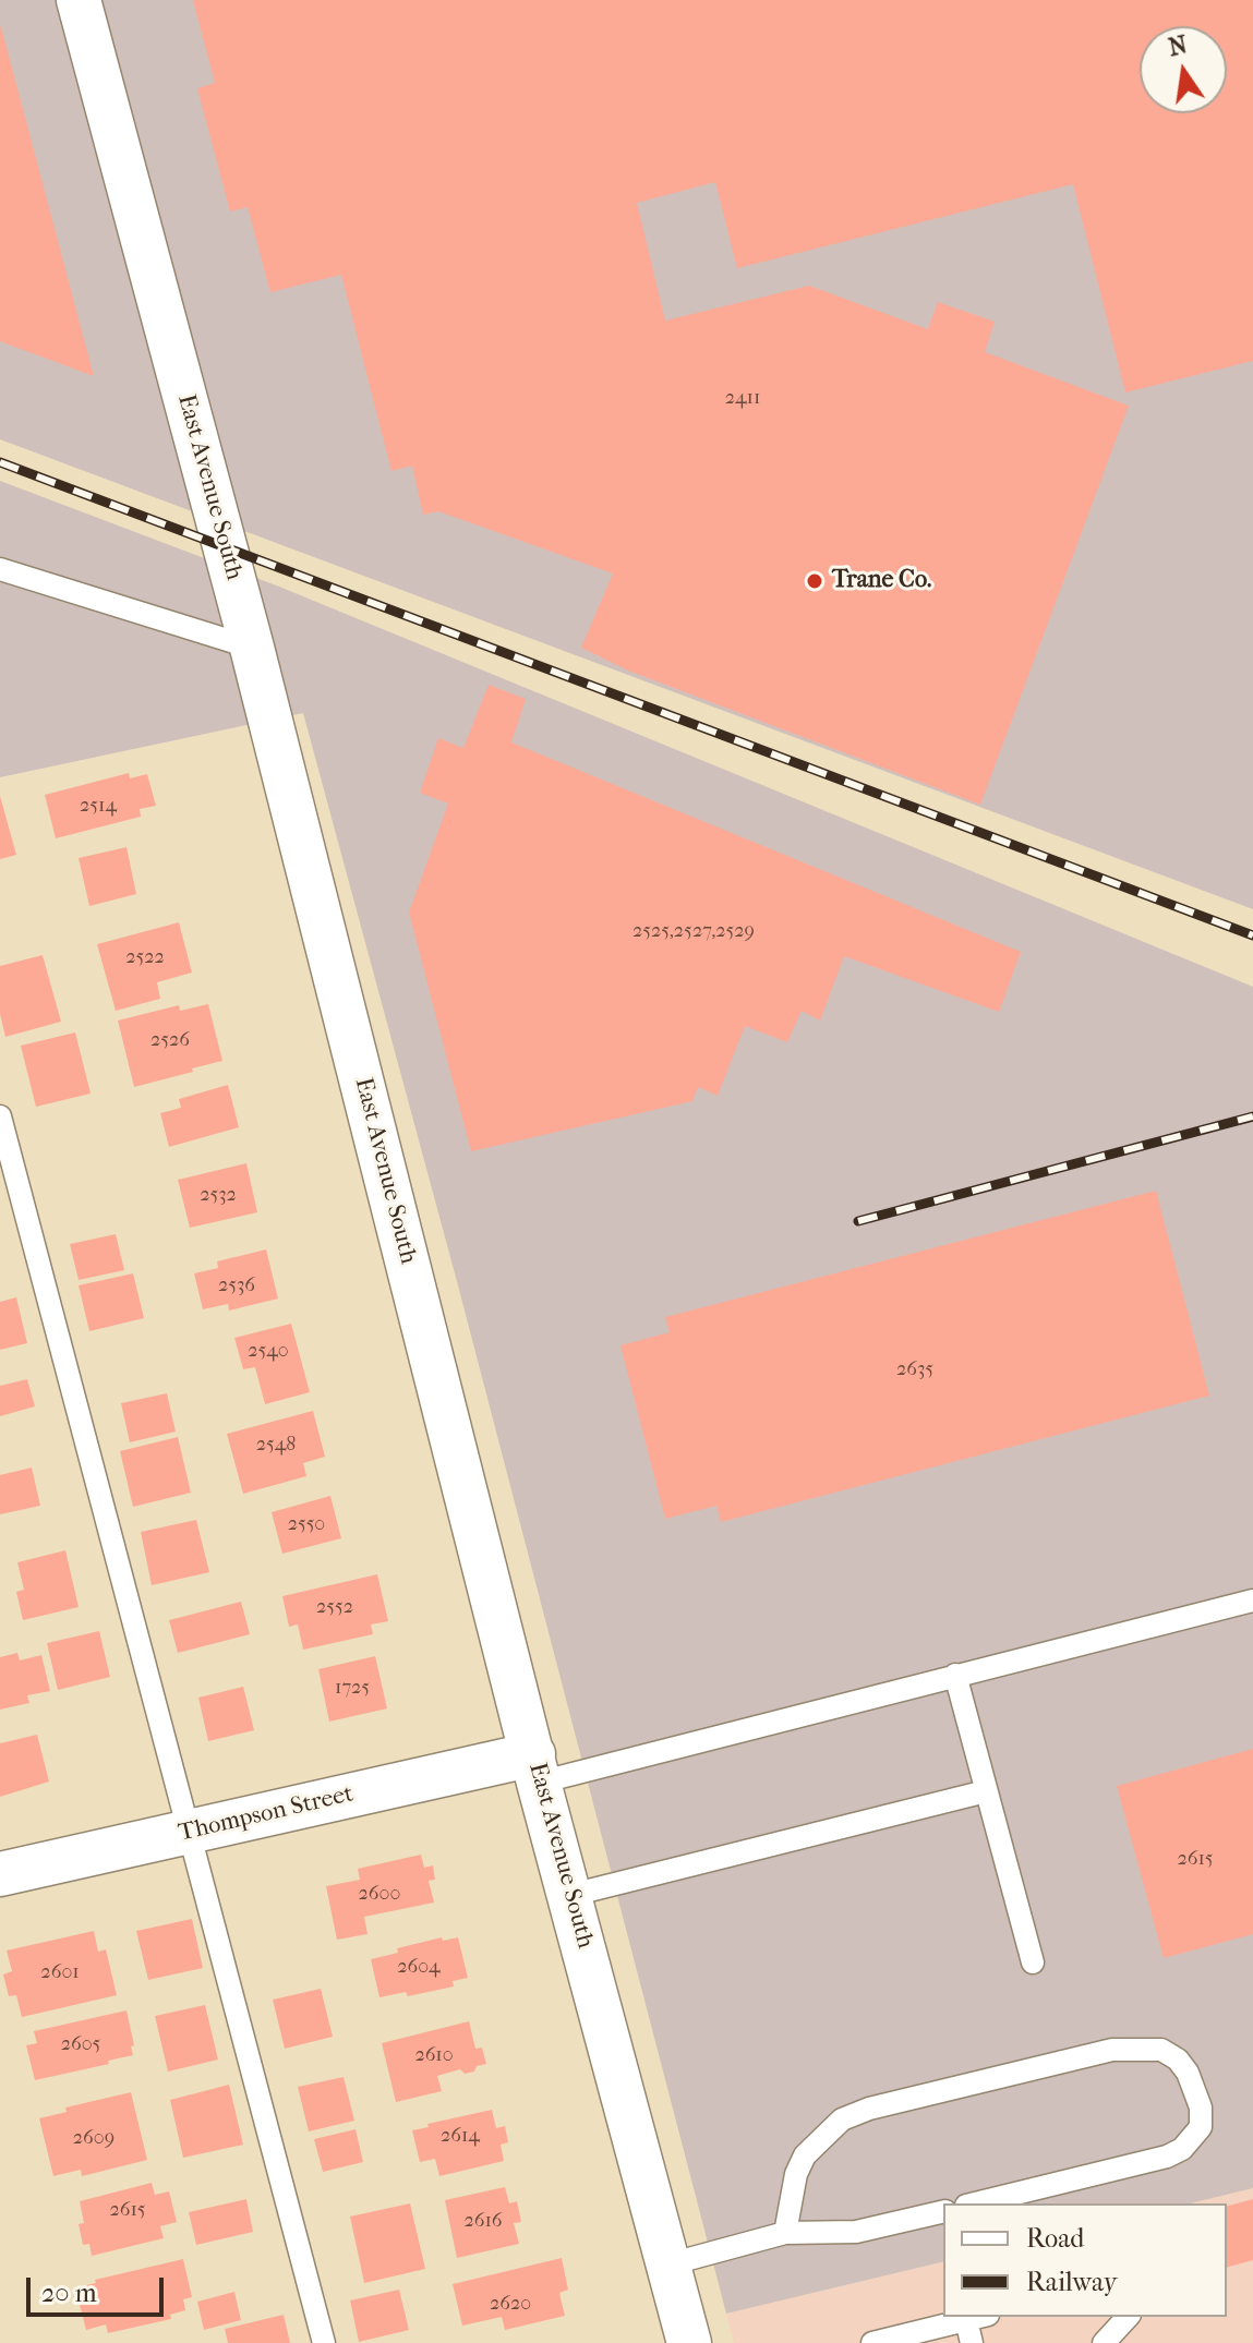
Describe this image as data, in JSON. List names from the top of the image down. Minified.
{"streets":{"street":["East Avenue South","Thompson Street"]},"crossings":[["East Avenue South","Thompson Street"]],"places":["Trane Co."],"house_numbers":["2411","2514","2525,2527,2529","2522","2526","2532","2536","2540","2635","2548","2550","2552","1725","2615","2600","2604","2601","2605","2610","2614","2609","2615","2616","2620"],"legend":["Road","Railway"],"scale_bar":"20 m","north":"top"}
